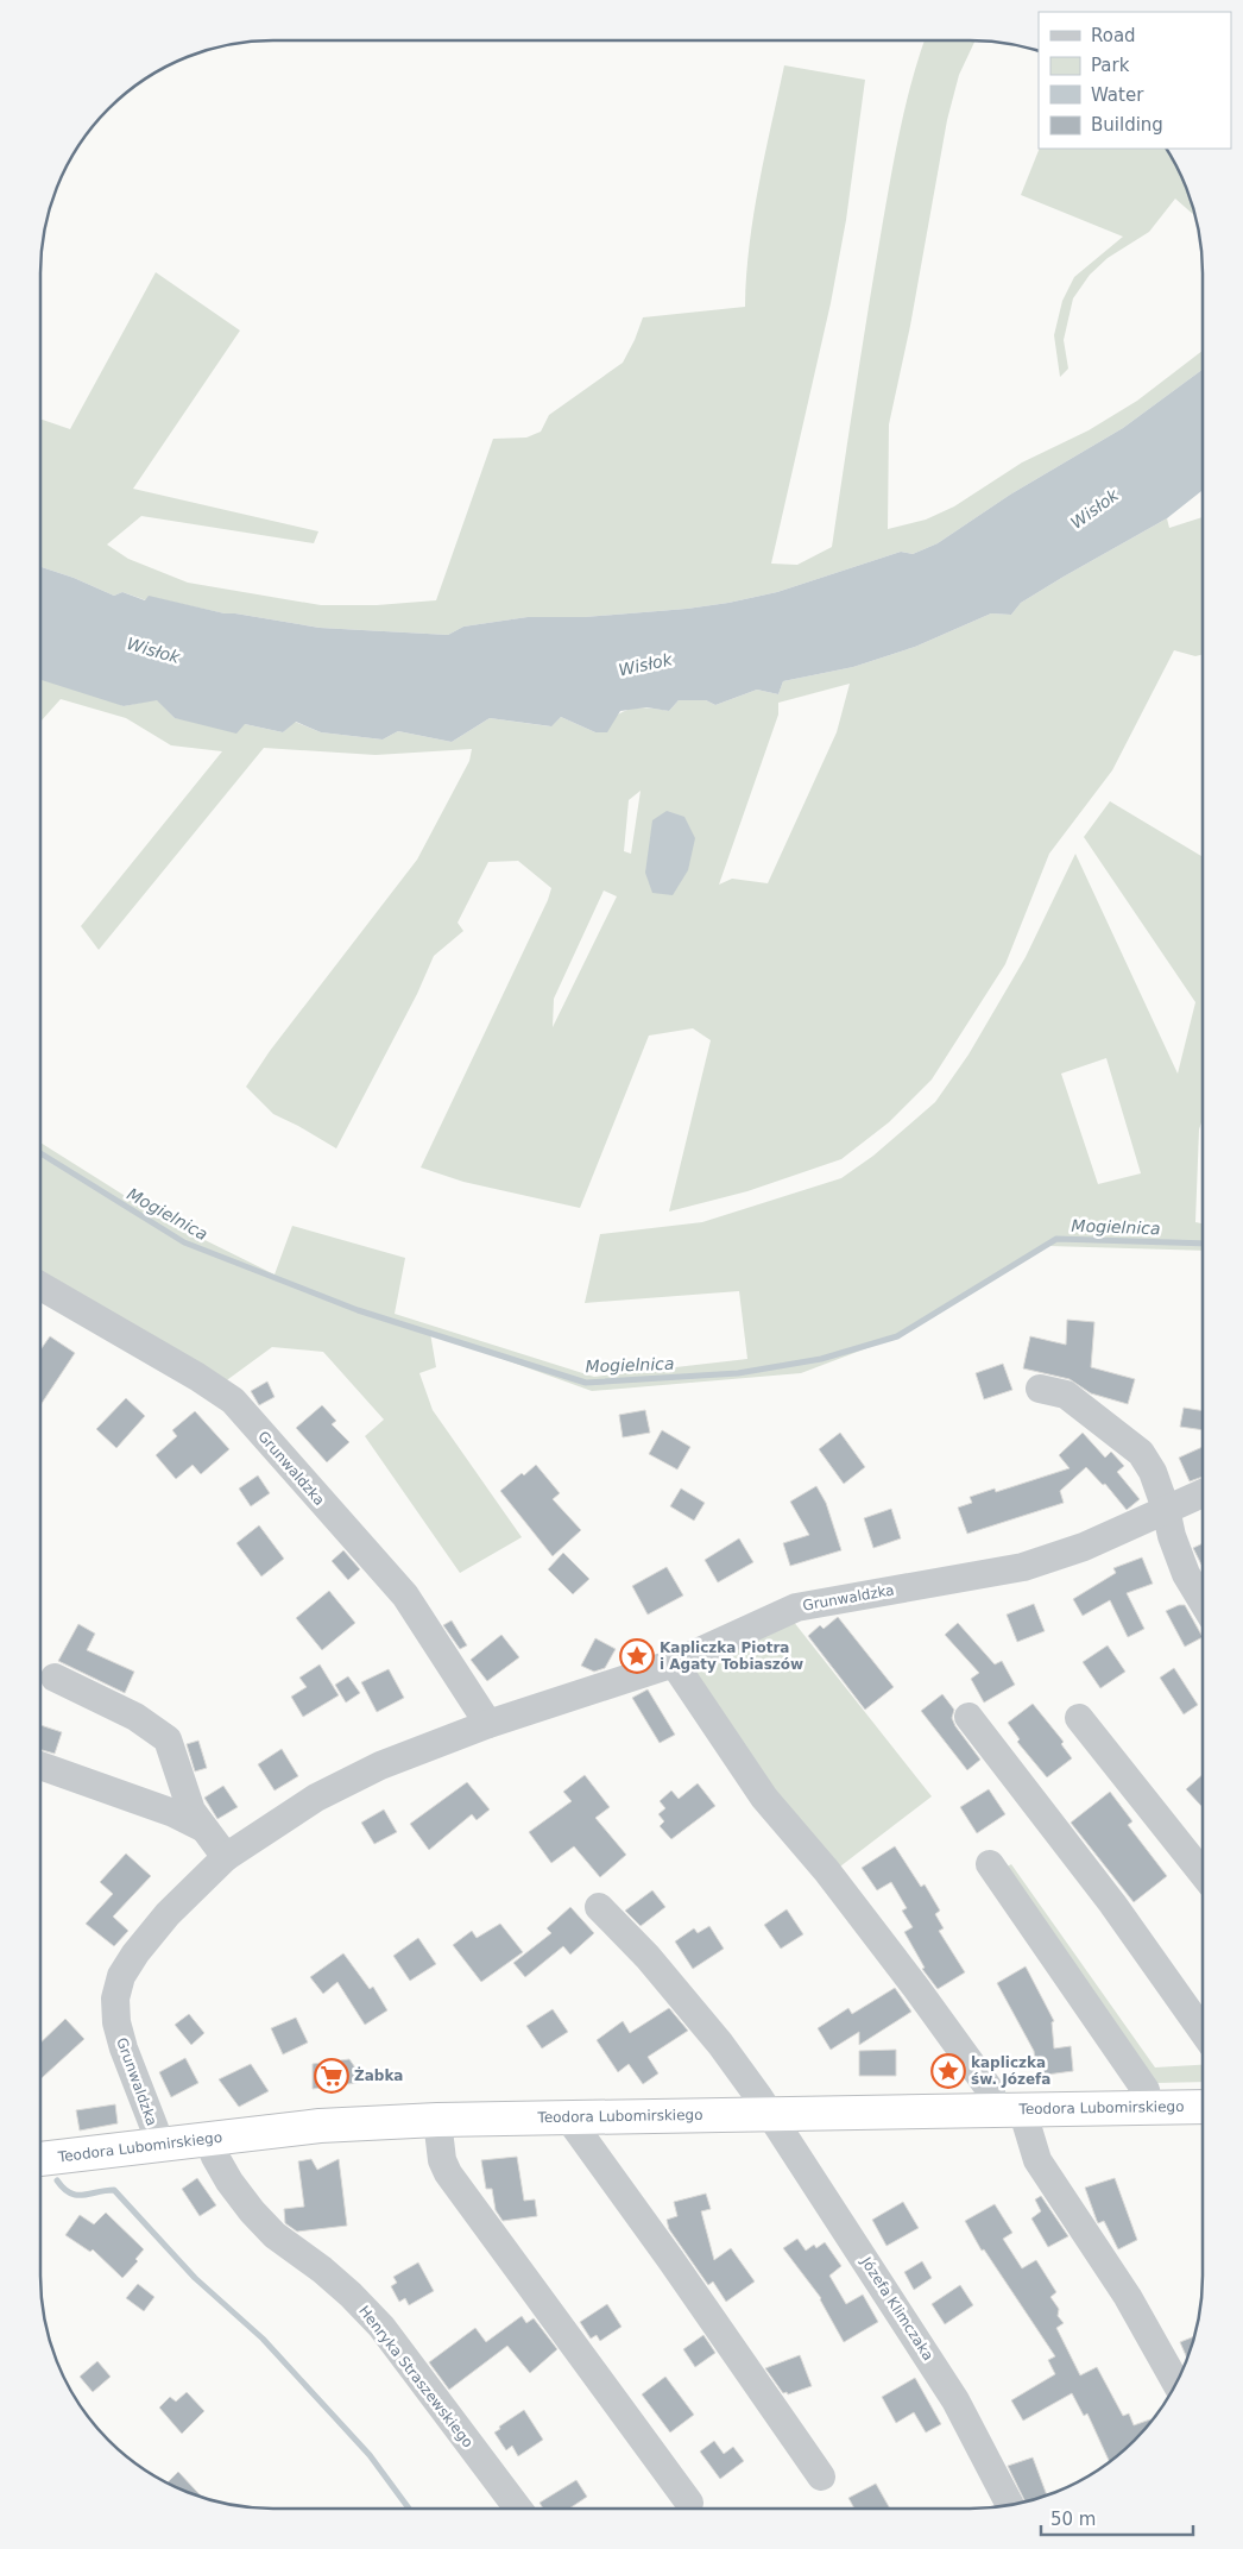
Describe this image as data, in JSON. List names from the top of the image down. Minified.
{"streets":{"highway":["Teodora Lubomirskiego"],"street":["Grunwaldzka","Józefa Klimczaka","Henryka Straszewskiego"]},"crossings":[["Grunwaldzka","Teodora Lubomirskiego"],["Teodora Lubomirskiego","Józefa Klimczaka"],["Teodora Lubomirskiego","Henryka Straszewskiego"]],"water":["Wisłok","Mogielnica"],"places":{"place":["Kapliczka Piotra i Agaty Tobiaszów","kapliczka św. Józefa"],"supermarket":["Żabka"]},"legend":["Road","Park","Water","Building"],"scale_bar":"50 m"}
